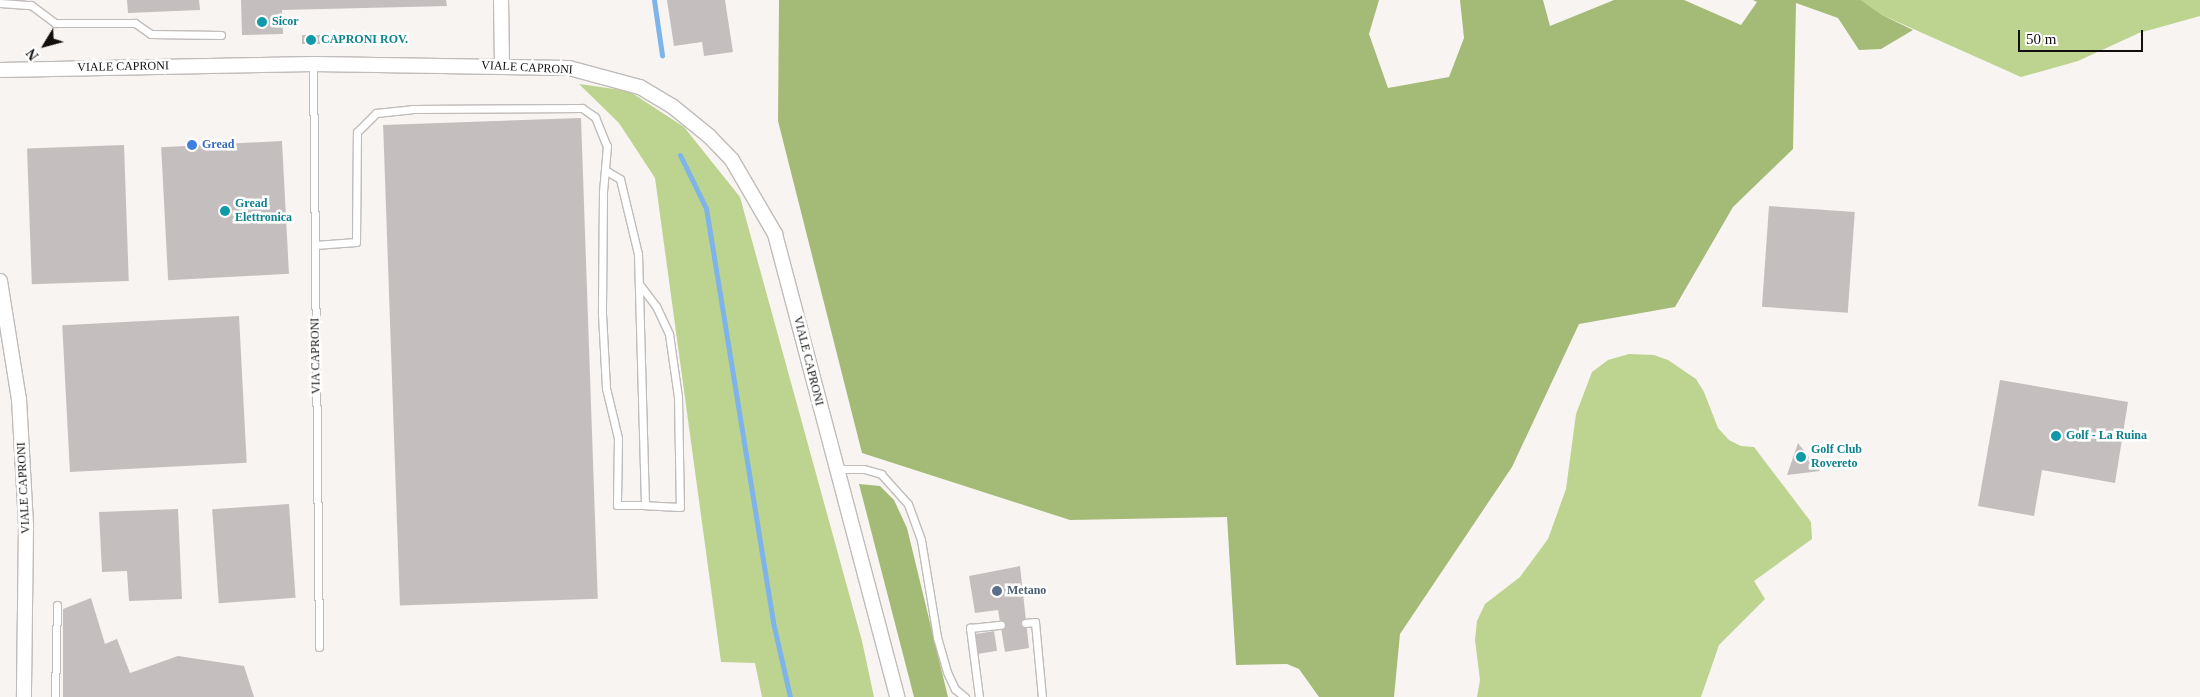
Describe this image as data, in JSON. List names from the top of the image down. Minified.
{"streets":{"street":["VIALE CAPRONI"],"lane":["VIA CAPRONI"]},"crossings":[["VIALE CAPRONI","VIA CAPRONI"]],"places":["Sicor","CAPRONI ROV.","Gread","Gread Elettronica","Golf - La Ruina","Golf Club Rovereto","Metano"],"scale_bar":"50 m","north":"bottom left"}
